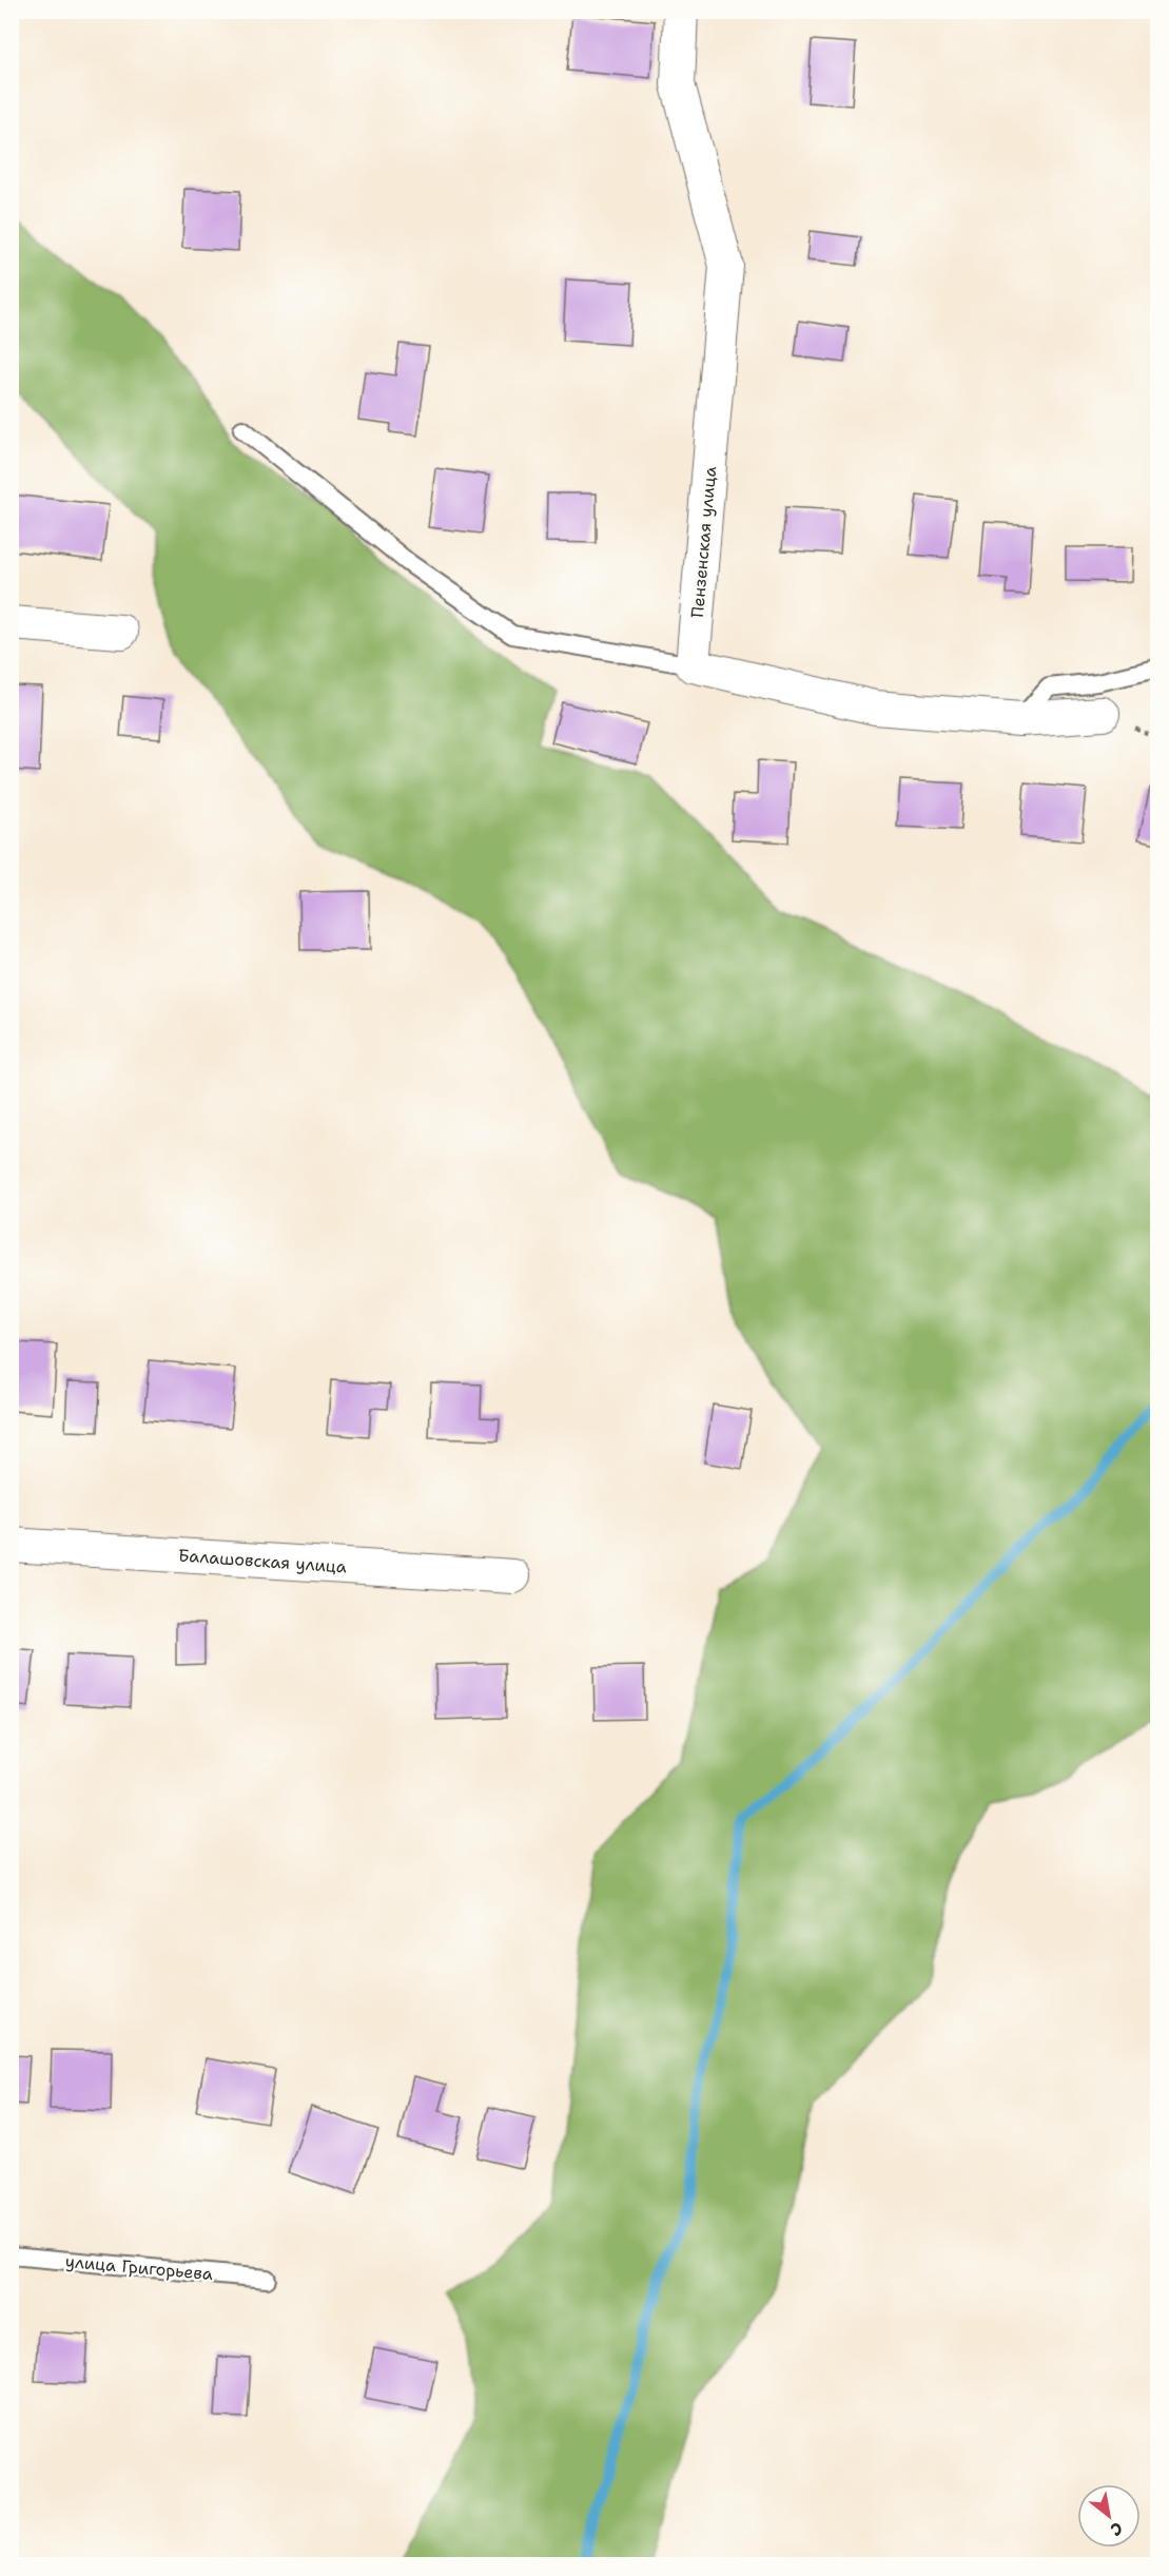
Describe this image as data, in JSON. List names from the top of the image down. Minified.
{"streets":{"street":["Пензенская улица","Балашовская улица"],"lane":["улица Григорьева"]},"north":"bottom right"}
